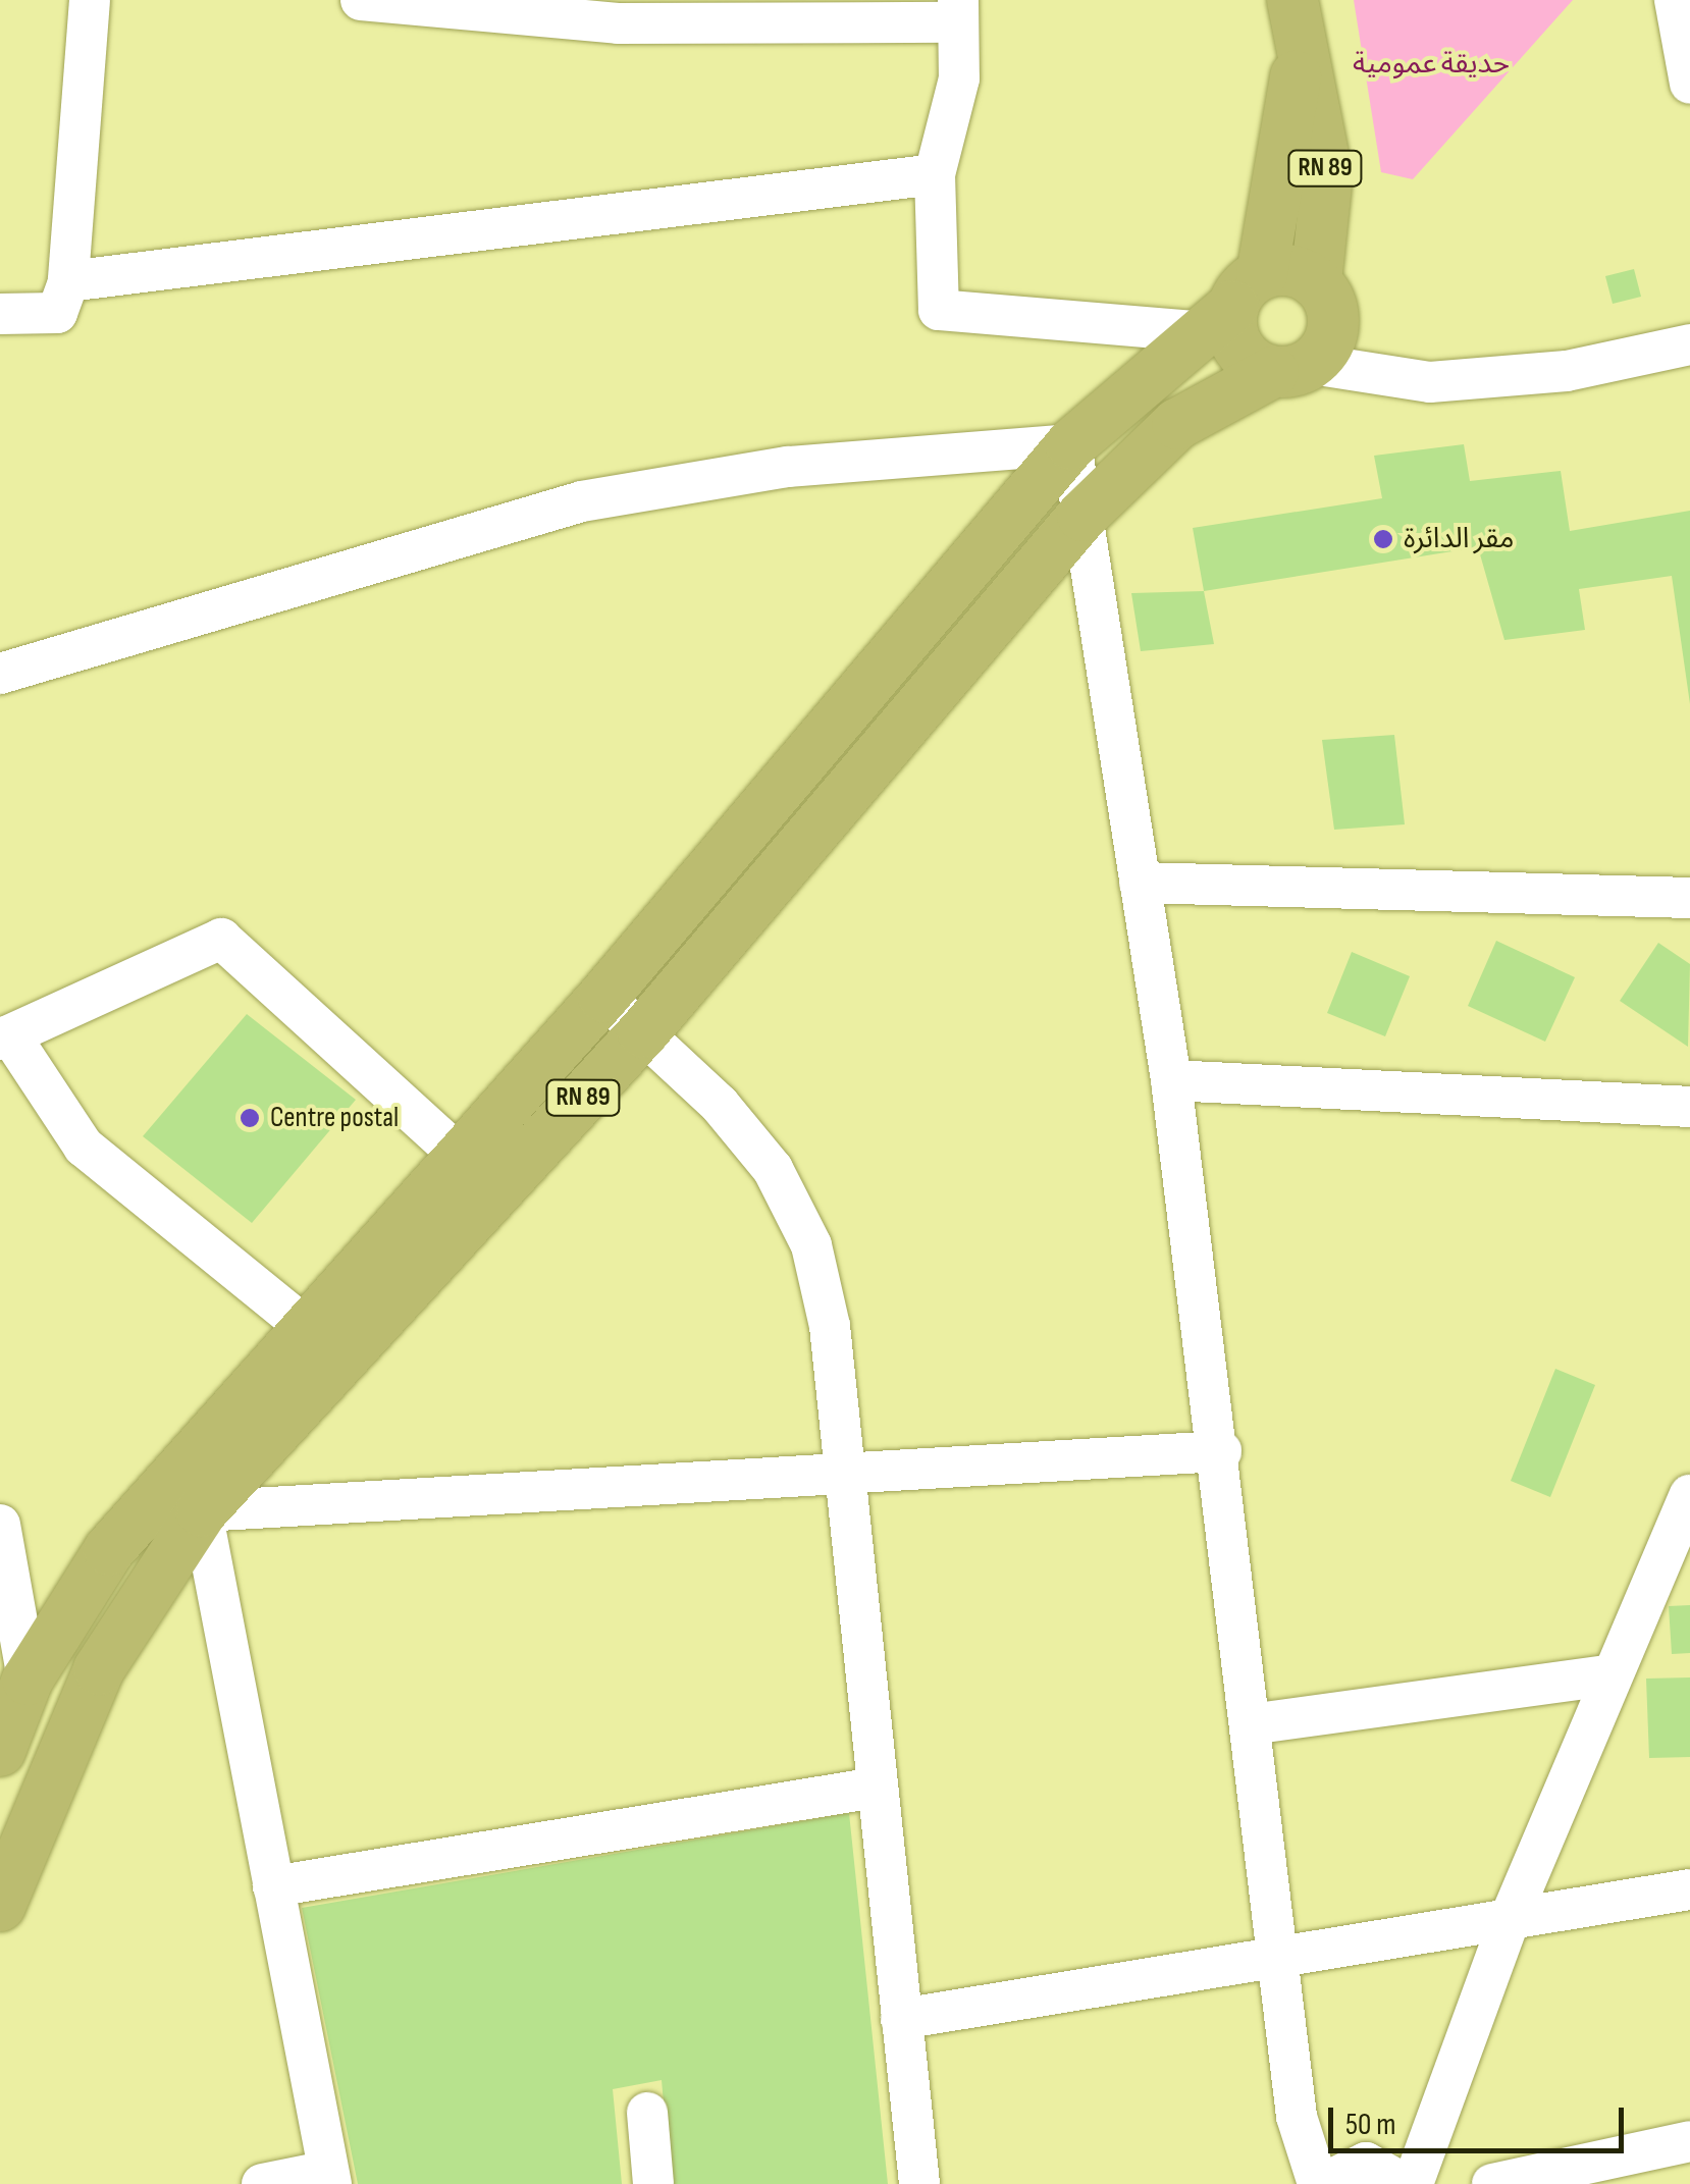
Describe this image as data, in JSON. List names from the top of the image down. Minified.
{"streets":{"main road":["RN 89"]},"parks":["حديقة عمومية"],"places":["مقر الدائرة","Centre postal"],"scale_bar":"50 m"}
